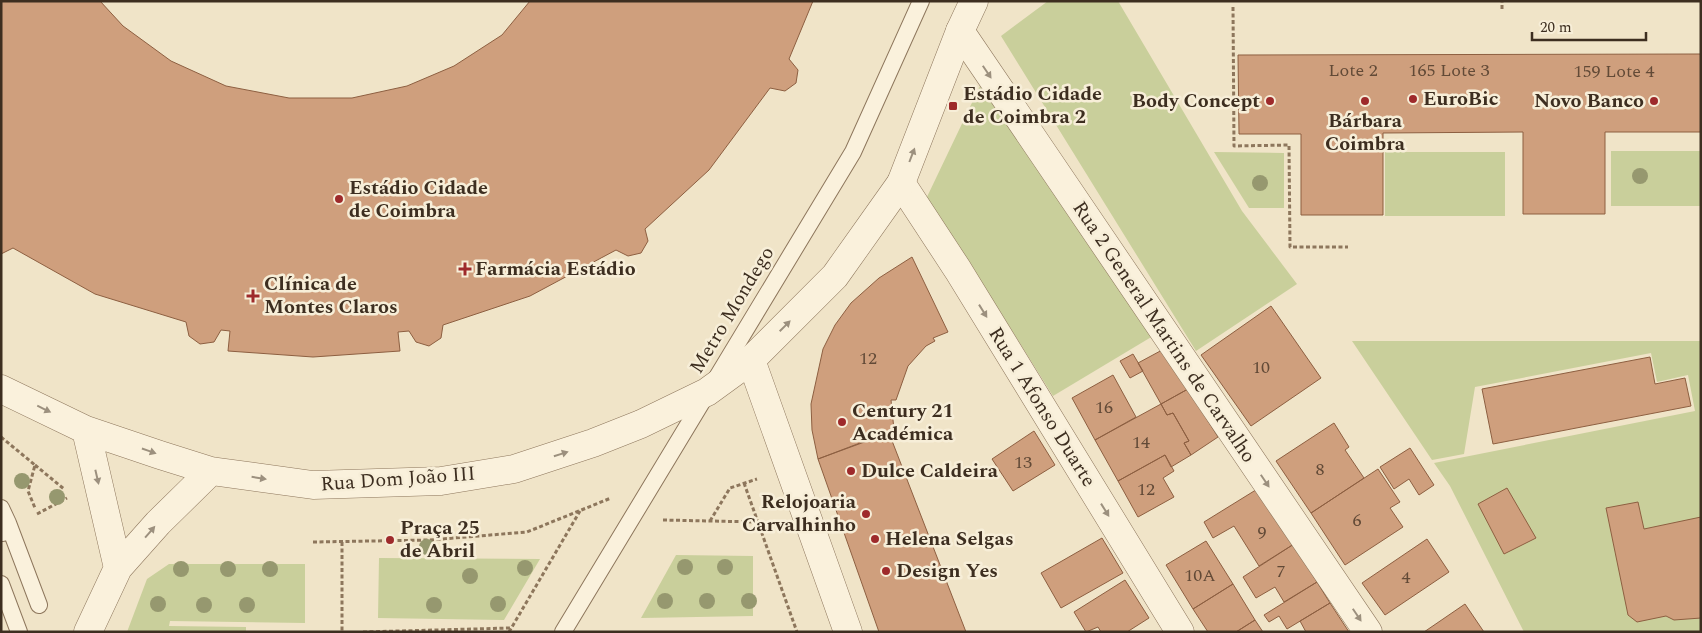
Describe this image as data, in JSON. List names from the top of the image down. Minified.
{"streets":{"street":["Rua 2 General Martins de Carvalho","Rua 1 Afonso Duarte","Rua Dom João III"],"lane":["Metro Mondego"]},"crossings":[["Metro Mondego","Rua Dom João III"],["Rua 2 General Martins de Carvalho","Rua Dom João III"],["Rua 1 Afonso Duarte","Rua Dom João III"]],"one_way":["Rua 2 General Martins de Carvalho","Rua 1 Afonso Duarte","Rua Dom João III"],"places":{"other":["EuroBic","Body Concept","Bárbara Coimbra","Novo Banco","Estádio Cidade de Coimbra","Century 21 Académica","Dulce Caldeira","Relojoaria Carvalhinho","Helena Selgas","Praça 25 de Abril","Design Yes"],"transit":["Estádio Cidade de Coimbra 2"],"health":["Farmácia Estádio","Clínica de Montes Claros"]},"house_numbers":["Lote 2","165 Lote 3","159 Lote 4","12","10","16","14","13","8","12","6","9","7","10A","4"],"scale_bar":"20 m"}
